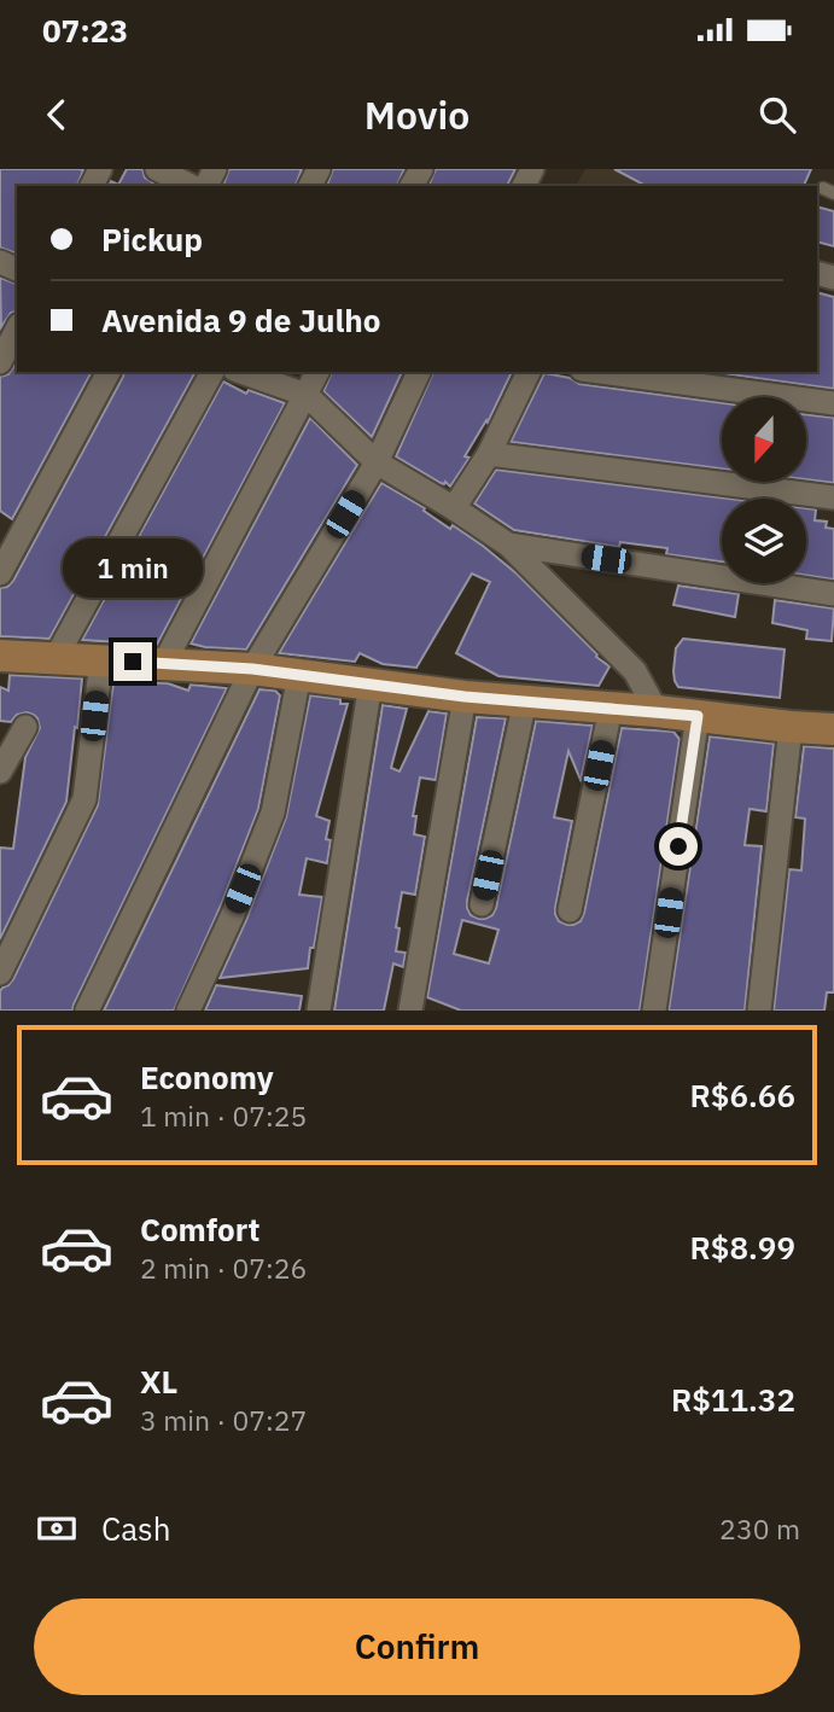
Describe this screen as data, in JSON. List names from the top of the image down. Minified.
{"north":"bottom","page":{"status":"07:23","header":"Movio","banner":["Pickup","Avenida 9 de Julho"],"bubble":"1 min","list":[{"name":"Economy","note":"1 min · 07:25","value":"R$6.66"},{"name":"Comfort","note":"2 min · 07:26","value":"R$8.99"},{"name":"XL","note":"3 min · 07:27","value":"R$11.32"}],"pay":["Cash","230 m"],"buttons":"Confirm"}}
